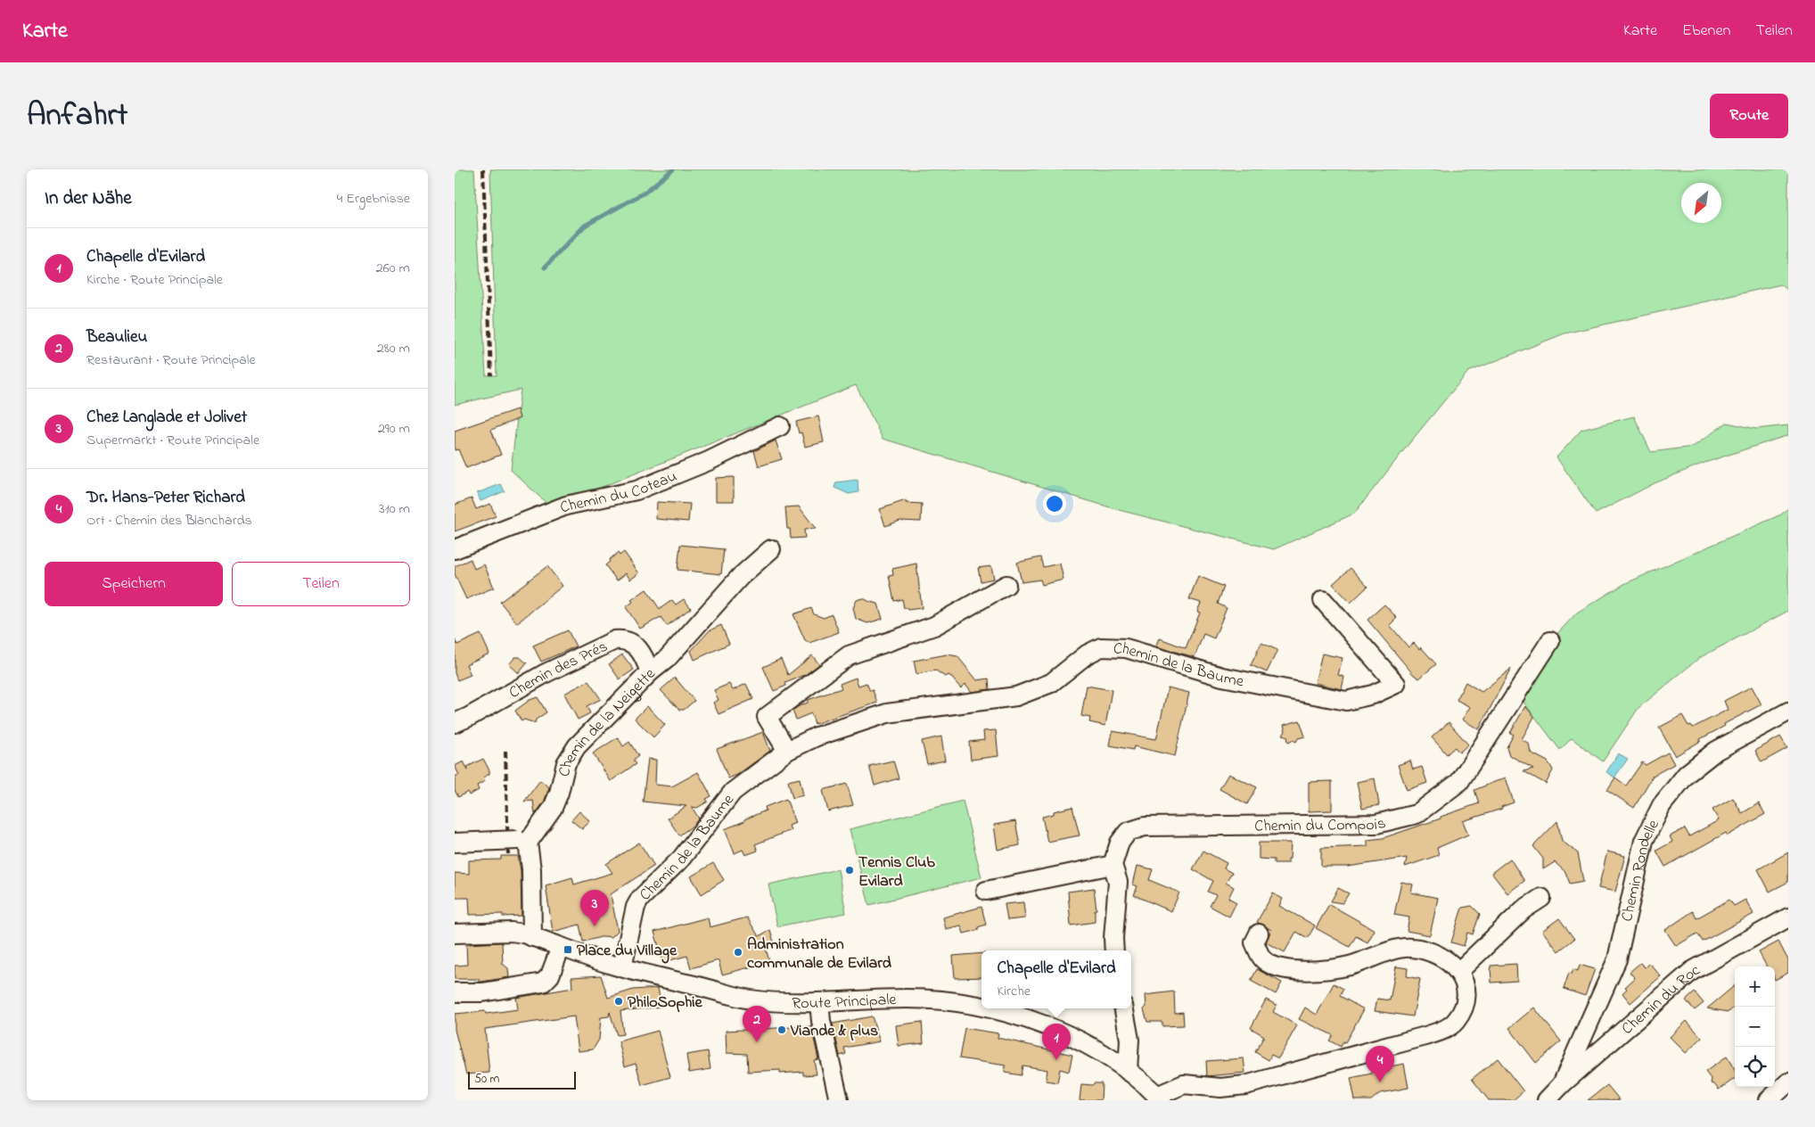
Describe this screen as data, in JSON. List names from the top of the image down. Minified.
{"streets":{"street":["Chemin du Coteau","Chemin de la Baume","Chemin des Prés","Chemin de la Neigette","Chemin du Compois","Chemin Rondelle","Route Principale","Chemin du Roc"]},"crossings":[["Chemin de la Baume","Route Principale"],["Chemin des Prés","Chemin de la Neigette"],["Chemin Rondelle","Chemin du Roc"]],"places":{"other":["Tennis Club Evilard","Administration communale de Evilard","PhiloSophie","Viande & plus"],"transit":["Place du Village"]},"scale_bar":"50 m","north":"bottom left","page":{"header":"Karte","nav":["Karte","Ebenen","Teilen"],"title":"Anfahrt","buttons":["Route",["Speichern","Teilen"]],"heading":["In der Nähe","4 Ergebnisse"],"list":[{"mark":"1","name":"Chapelle d'Evilard","note":"Kirche · Route Principale","value":"260 m"},{"mark":"2","name":"Beaulieu","note":"Restaurant · Route Principale","value":"280 m"},{"mark":"3","name":"Chez Langlade et Jolivet","note":"Supermarkt · Route Principale","value":"290 m"},{"mark":"4","name":"Dr. Hans-Peter Richard","note":"Ort · Chemin des Blanchards","value":"310 m"}],"pins":["3","2","1","4"],"popup":["Chapelle d'Evilard","Kirche"],"map_buttons":["+","−"],"scale":"50 m"}}
